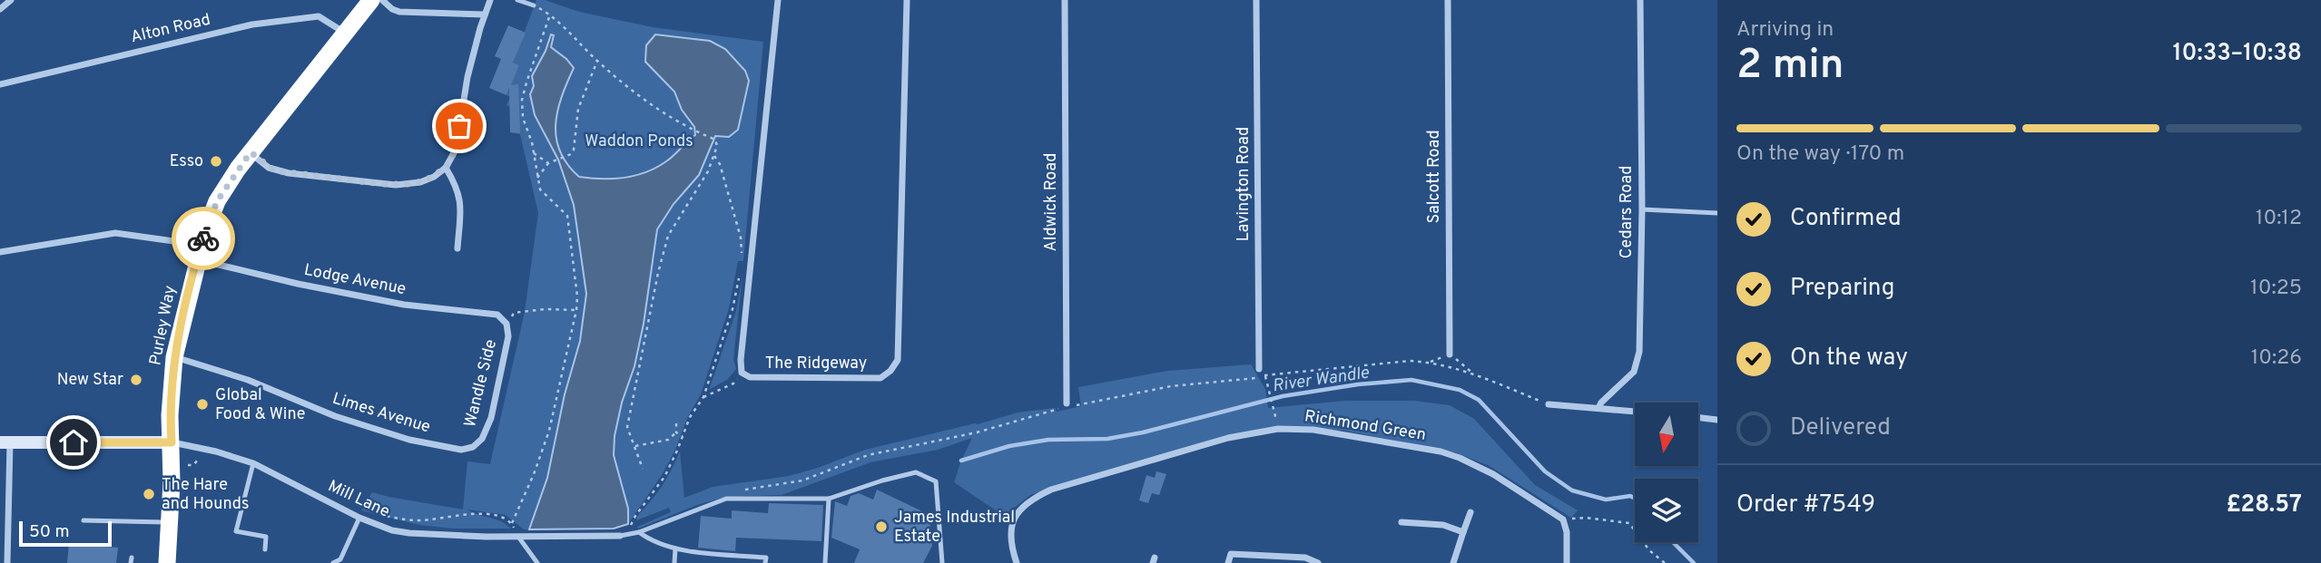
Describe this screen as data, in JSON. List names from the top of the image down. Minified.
{"streets":{"highway":["Purley Way"],"street":["Alton Road","Salcott Road","Lavington Road","Aldwick Road","Cedars Road","Lodge Avenue","The Ridgeway","Wandle Side","Limes Avenue","Richmond Green","Mill Lane"]},"crossings":[["Alton Road","Purley Way"],["Lodge Avenue","Purley Way"],["Lodge Avenue","Wandle Side"],["Purley Way","Limes Avenue"],["Purley Way","Mill Lane"],["Wandle Side","Limes Avenue"]],"water":["River Wandle"],"parks":["Waddon Ponds"],"places":["Esso","New Star","Global Food & Wine","The Hare and Hounds","James Industrial Estate"],"scale_bar":"50 m","north":"bottom","page":{"heading":["2 min","Arriving in","10:33–10:38"],"panel":["Order #7549","£28.57"],"bar":"On the way · 170 m","list":[["Confirmed","10:12"],["Preparing","10:25"],["On the way","10:26"],"Delivered"],"scale":"50 m"}}
